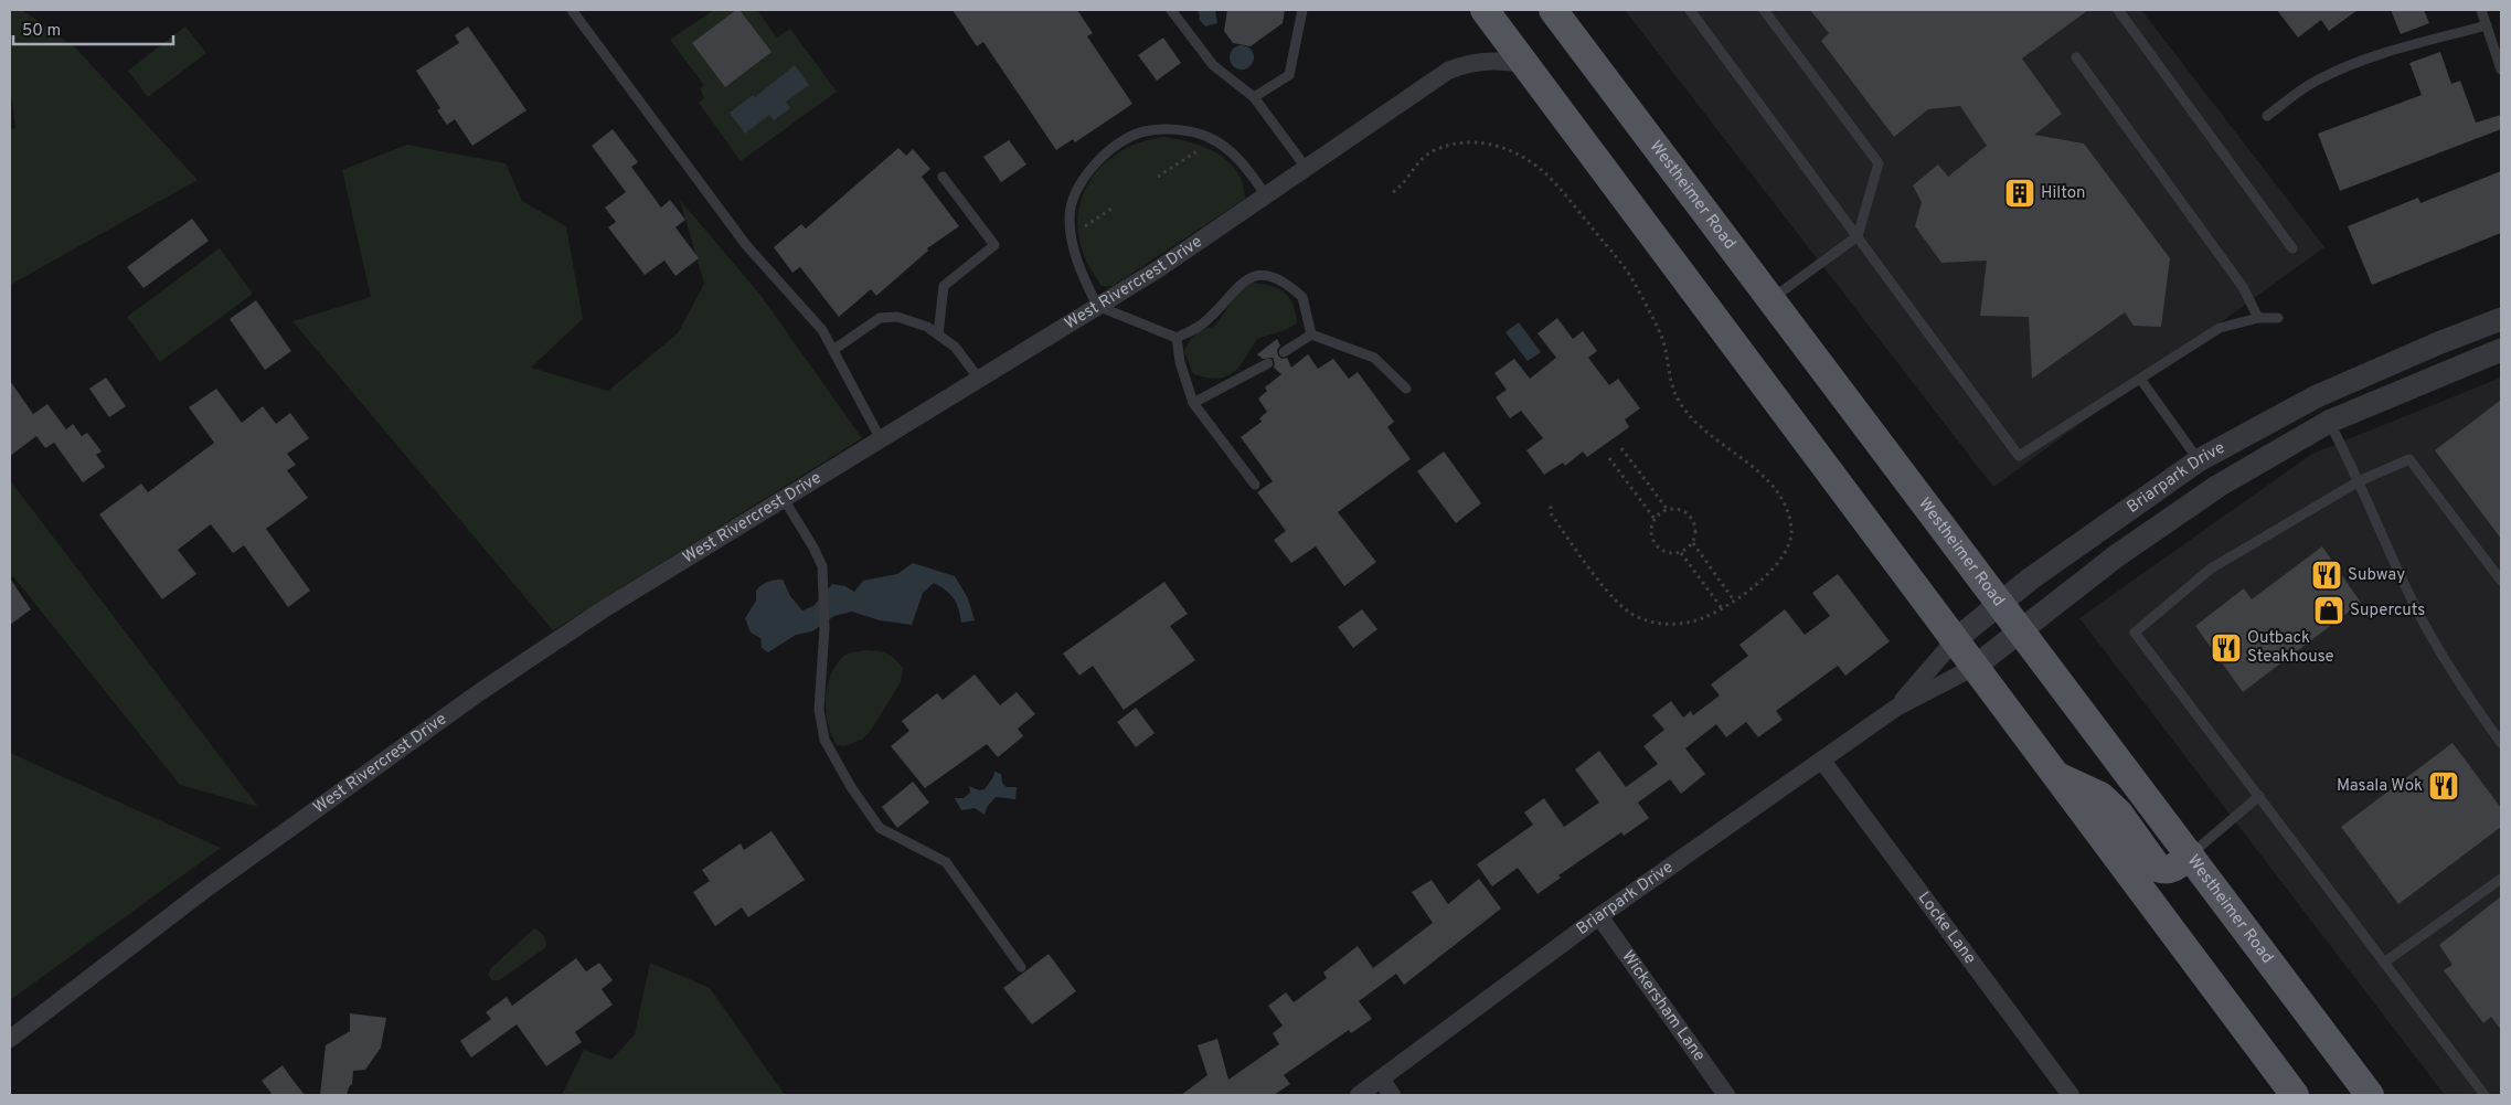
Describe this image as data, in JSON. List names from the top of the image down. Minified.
{"streets":{"main road":["Westheimer Road"],"street":["West Rivercrest Drive","Briarpark Drive","Locke Lane","Wickersham Lane"]},"crossings":[["Westheimer Road","Briarpark Drive"],["Briarpark Drive","Locke Lane"],["Briarpark Drive","Wickersham Lane"]],"places":{"building":["Hilton"],"restaurant":["Subway","Outback Steakhouse","Masala Wok"],"shop":["Supercuts"]},"scale_bar":"50 m"}
